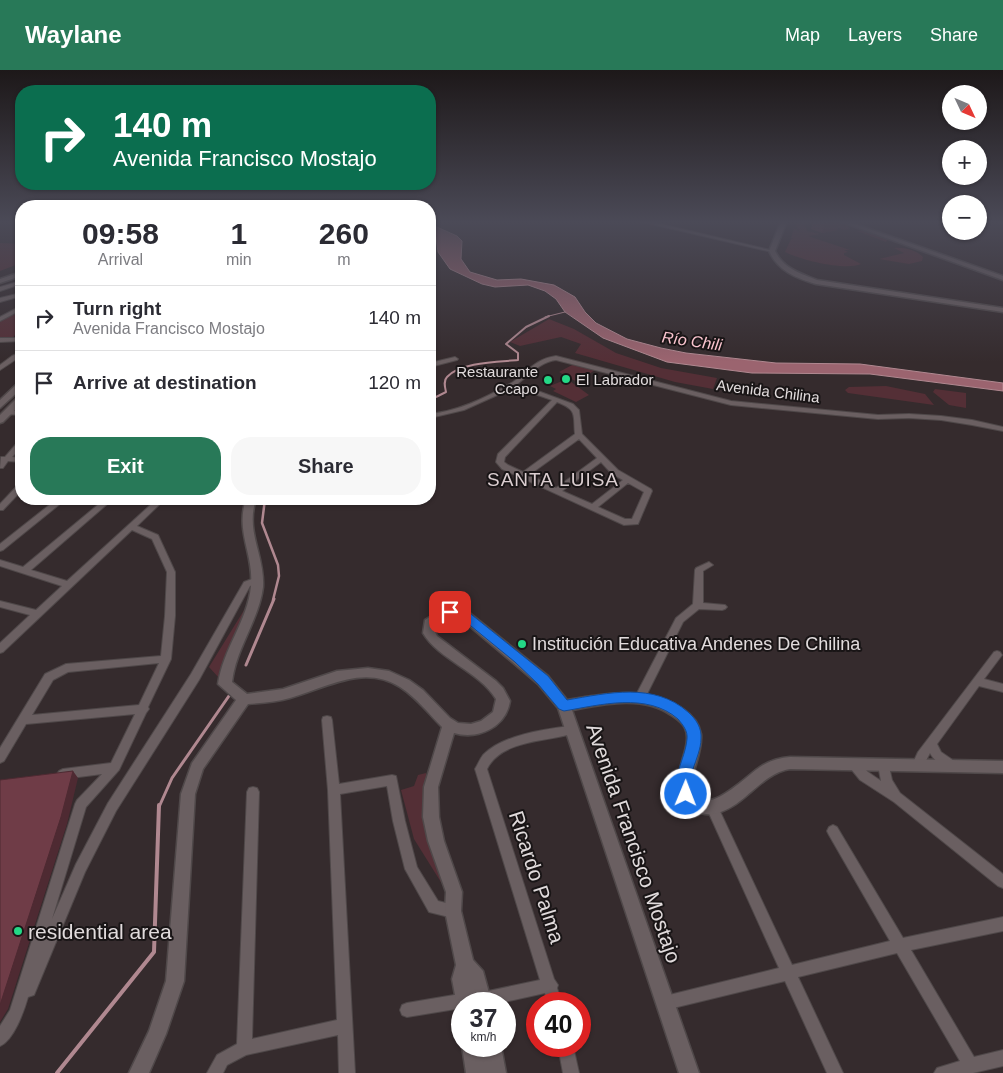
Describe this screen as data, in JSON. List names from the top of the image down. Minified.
{"streets":{"street":["Avenida Chilina","Avenida Francisco Mostajo","Ricardo Palma"]},"districts":["SANTA LUISA"],"water":["Río Chili"],"places":["El Labrador","Restaurante Ccapo","Institución Educativa Andenes De Chilina","residential area"],"north":"bottom right","page":{"header":"Waylane","nav":["Map","Layers","Share"],"map_buttons":["+","−"],"turn":["140 m","Avenida Francisco Mostajo"],"eta":["09:58","Arrival","1","min","260","m"],"list":[{"name":"Turn right","note":"Avenida Francisco Mostajo","value":"140 m"},{"name":"Arrive at destination","value":"120 m"}],"buttons":["Exit","Share"],"speed":"37 km/h","limit":"40"}}
